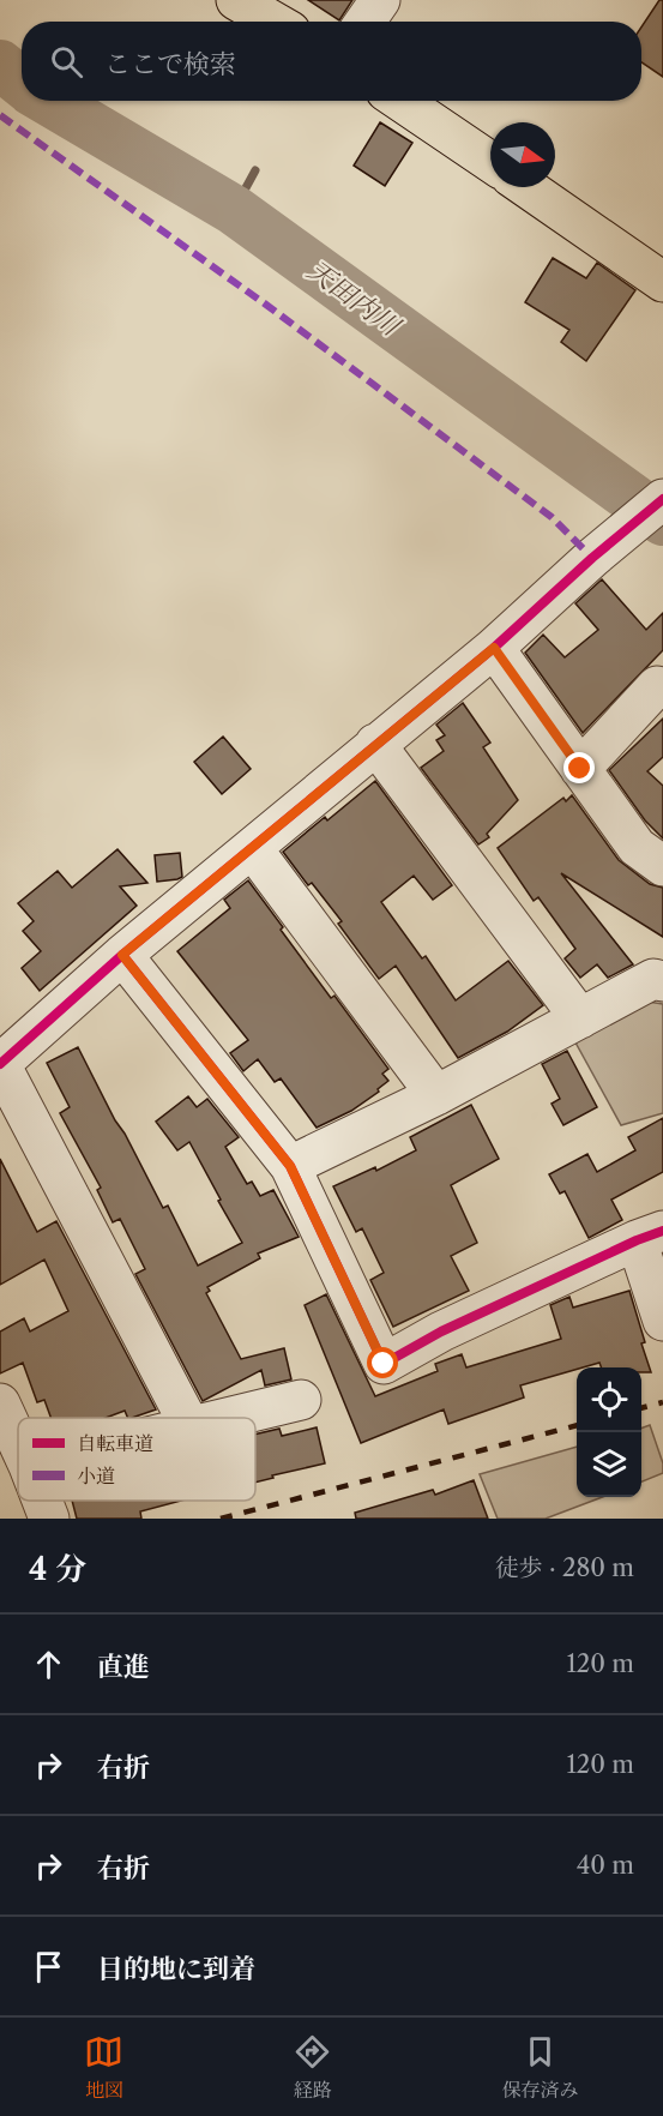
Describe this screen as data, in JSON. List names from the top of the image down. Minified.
{"water":["天田内川"],"legend":["自転車道","小道"],"north":"right","page":{"search":"ここで検索","heading":["4 分","徒歩 · 280 m"],"list":[["直進","120 m"],["右折","120 m"],["右折","40 m"],"目的地に到着"],"nav":["地図","経路","保存済み"]}}
